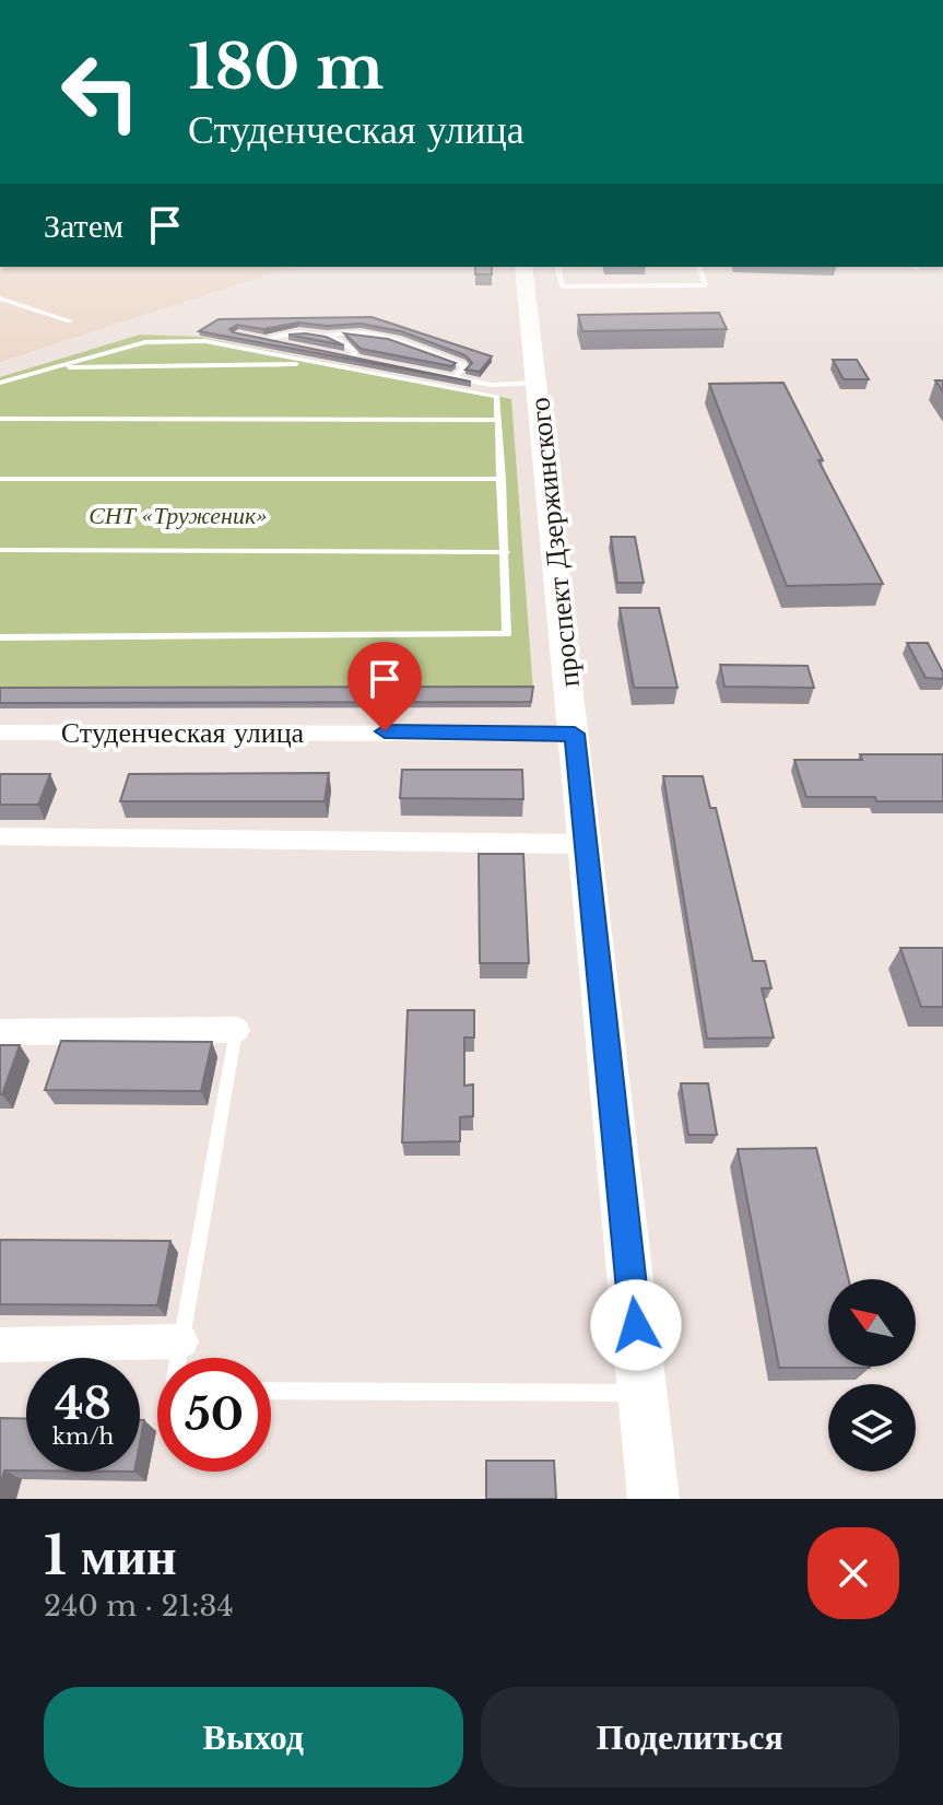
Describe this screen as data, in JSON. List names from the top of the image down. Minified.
{"streets":{"main road":["проспект Дзержинского"],"street":["Студенческая улица"]},"crossings":[["проспект Дзержинского","Студенческая улица"]],"parks":["СНТ «Труженик»"],"north":"top left","page":{"turn":["180 m","Студенческая улица"],"then":"Затем","speed":"48 km/h","limit":"50","heading":["1 мин","240 m · 21:34"],"buttons":["Выход","Поделиться"]}}
